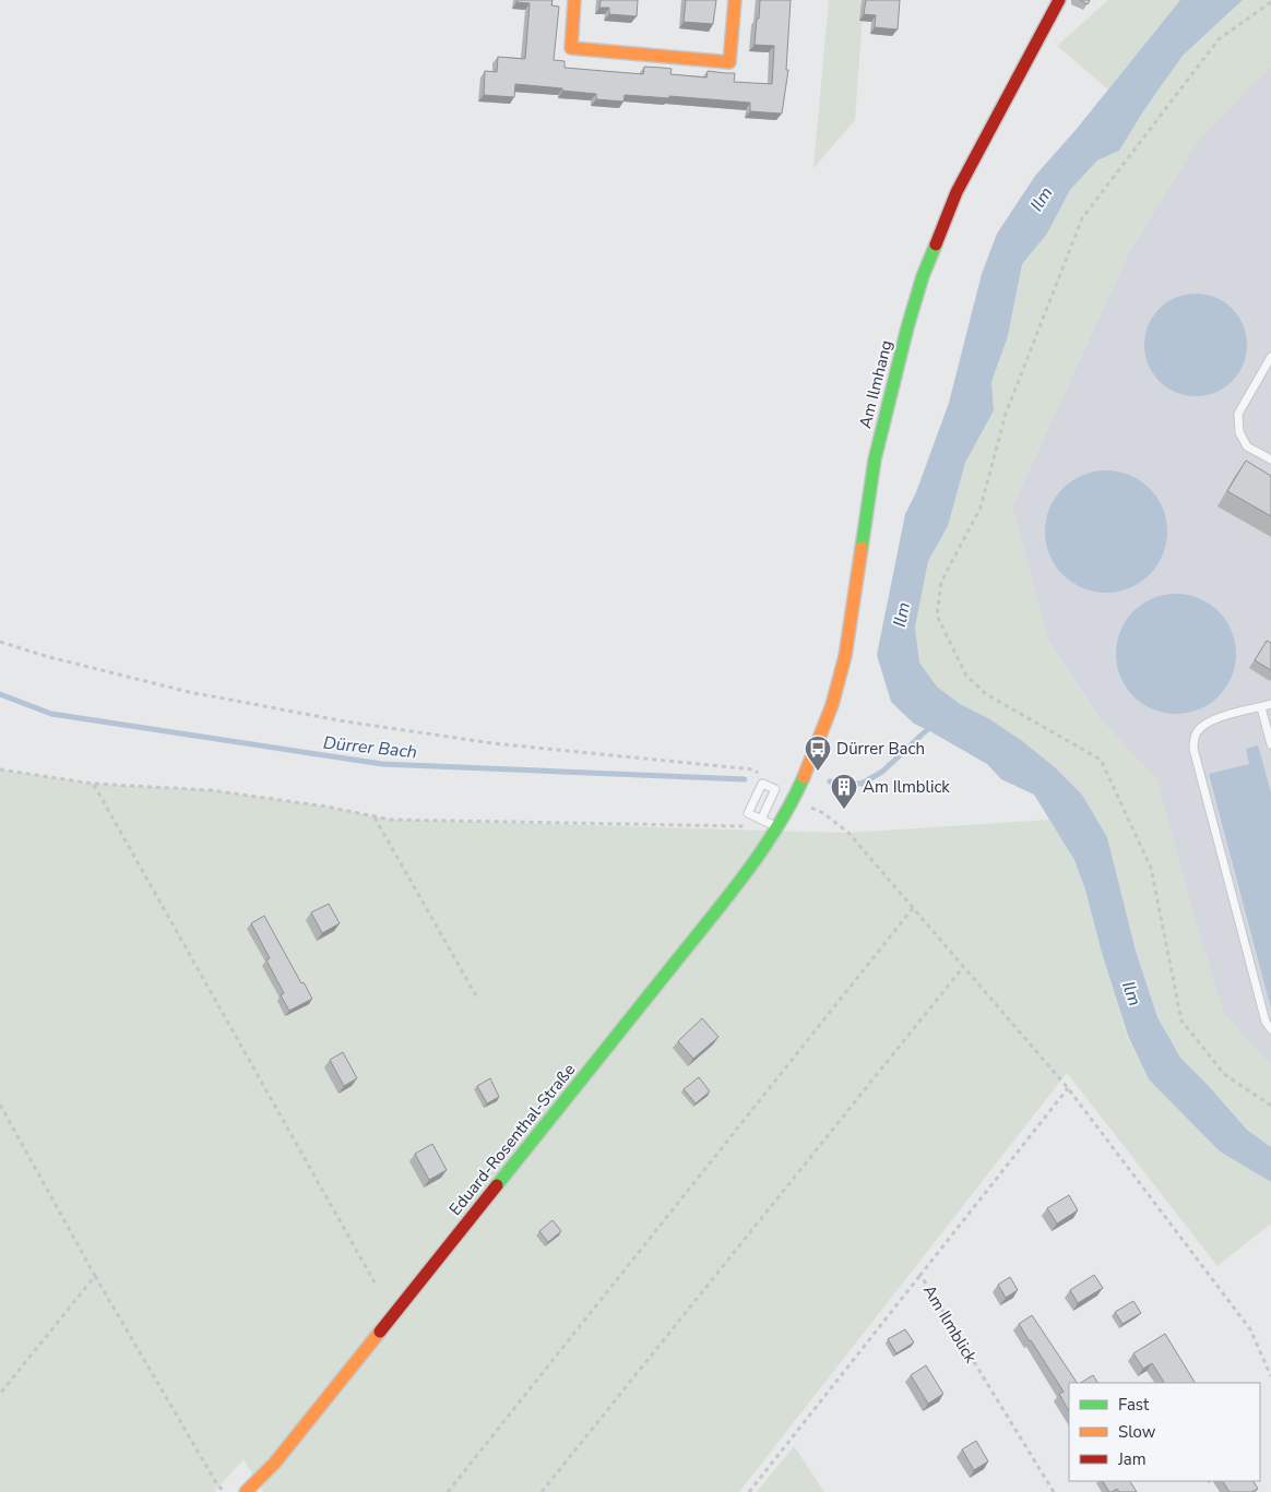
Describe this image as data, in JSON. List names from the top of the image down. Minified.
{"streets":{"street":["Am Ilmhang","Eduard-Rosenthal-Straße"],"path":["Am Ilmblick"]},"crossings":[["Am Ilmhang","Eduard-Rosenthal-Straße"]],"water":["Ilm","Dürrer Bach"],"places":{"bus stop":["Dürrer Bach"],"building":["Am Ilmblick"]},"legend":["Fast","Slow","Jam"]}
